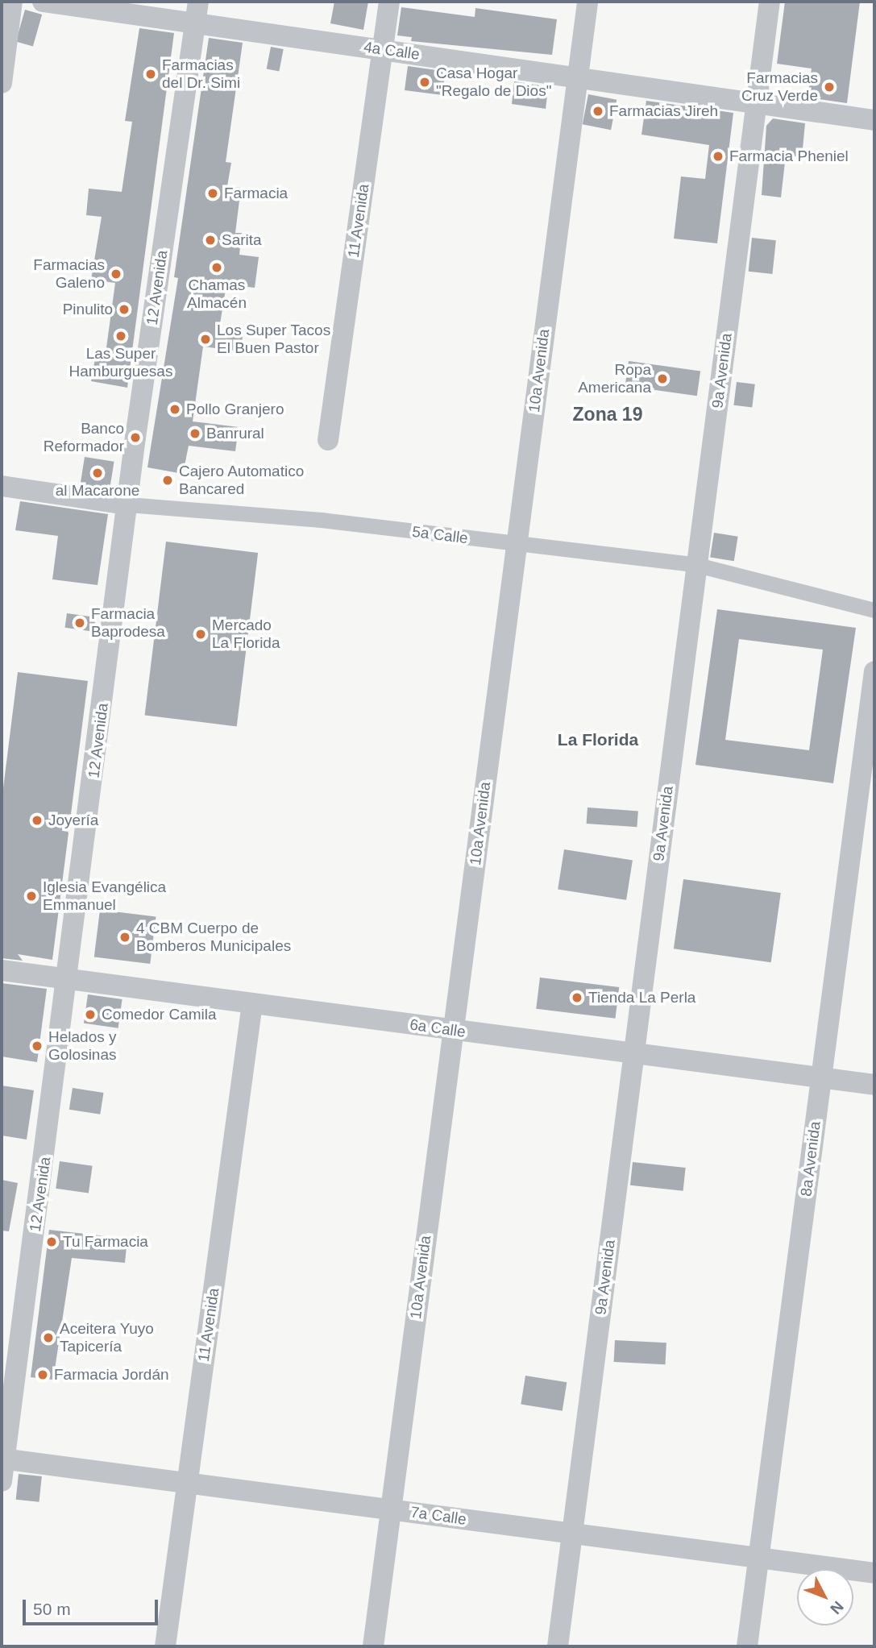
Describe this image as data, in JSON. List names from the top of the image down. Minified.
{"streets":{"street":["4a Calle","11 Avenida","12 Avenida","10a Avenida","9a Avenida","5a Calle","6a Calle","8a Avenida","7a Calle"]},"crossings":[["4a Calle","11 Avenida"],["4a Calle","12 Avenida"],["4a Calle","10a Avenida"],["4a Calle","9a Avenida"],["11 Avenida","6a Calle"],["11 Avenida","7a Calle"],["12 Avenida","5a Calle"],["12 Avenida","6a Calle"],["12 Avenida","7a Calle"],["10a Avenida","5a Calle"],["10a Avenida","6a Calle"],["10a Avenida","7a Calle"],["9a Avenida","5a Calle"],["9a Avenida","6a Calle"],["9a Avenida","7a Calle"],["6a Calle","8a Avenida"],["8a Avenida","7a Calle"]],"districts":["Zona 19","La Florida"],"places":["Farmacias del Dr. Simi","Casa Hogar \"Regalo de Dios\"","Farmacias Cruz Verde","Farmacias Jireh","Farmacia Pheniel","Farmacia","Sarita","Chamas Almacén","Farmacias Galeno","Pinulito","Las Super Hamburguesas","Los Super Tacos El Buen Pastor","Ropa Americana","Pollo Granjero","Banrural","Banco Reformador","al Macarone","Cajero Automatico Bancared","Farmacia Baprodesa","Mercado La Florida","Joyería","Iglesia Evangélica Emmanuel","4 CBM Cuerpo de Bomberos Municipales","Tienda La Perla","Comedor Camila","Helados y Golosinas","Tu Farmacia","Aceitera Yuyo Tapicería","Farmacia Jordán"],"scale_bar":"50 m","north":"bottom right"}
